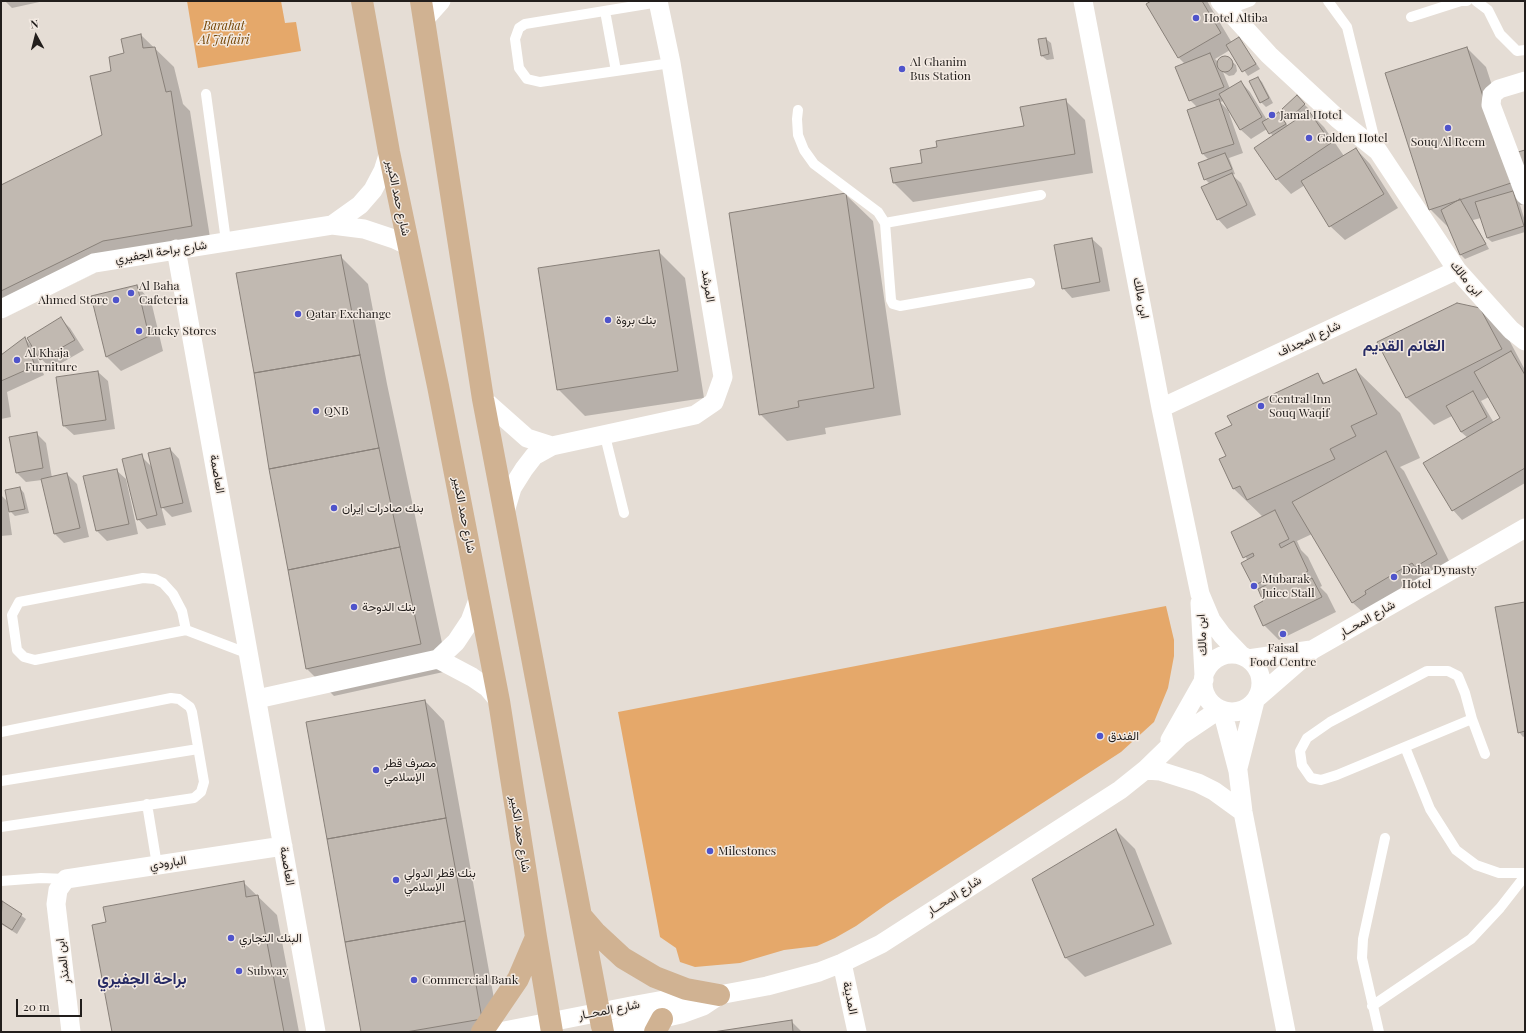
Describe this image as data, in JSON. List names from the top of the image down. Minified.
{"streets":{"main road":["شارع حمد الكبير"],"street":["شارع براحة الجفيري","ابن مالك","المرشد","شارع المجداف","العاصمة","شارع المحــار","البارودي","ابن المنذر","المدينة"]},"crossings":[["شارع حمد الكبير","شارع براحة الجفيري"],["شارع حمد الكبير","شارع المحــار"],["شارع براحة الجفيري","العاصمة"],["ابن مالك","شارع المجداف"],["ابن مالك","شارع المحــار"],["العاصمة","البارودي"],["شارع المحــار","المدينة"],["البارودي","ابن المنذر"]],"districts":["الغانم القديم","براحة الجفيري"],"parks":["Barahat Al Jufairi"],"places":["Hotel Altiba","Al Ghanim Bus Station","Jamal Hotel","Souq Al Reem","Golden Hotel","Al Baha Cafeteria","Ahmed Store","Qatar Exchange","بنك بروة","Lucky Stores","Al Khaja Furniture","Central Inn Souq Waqif","QNB","بنك صادرات إيران","Doha Dynasty Hotel","Mubarak Juice Stall","بنك الدوحة","Faisal Food Centre","الفندق","مصرف قطر الإسلامي","Milestones","بنك قطر الدولي الإسلامي","البنك التجاري","Subway","Commercial Bank"],"scale_bar":"20 m","north":"top"}
